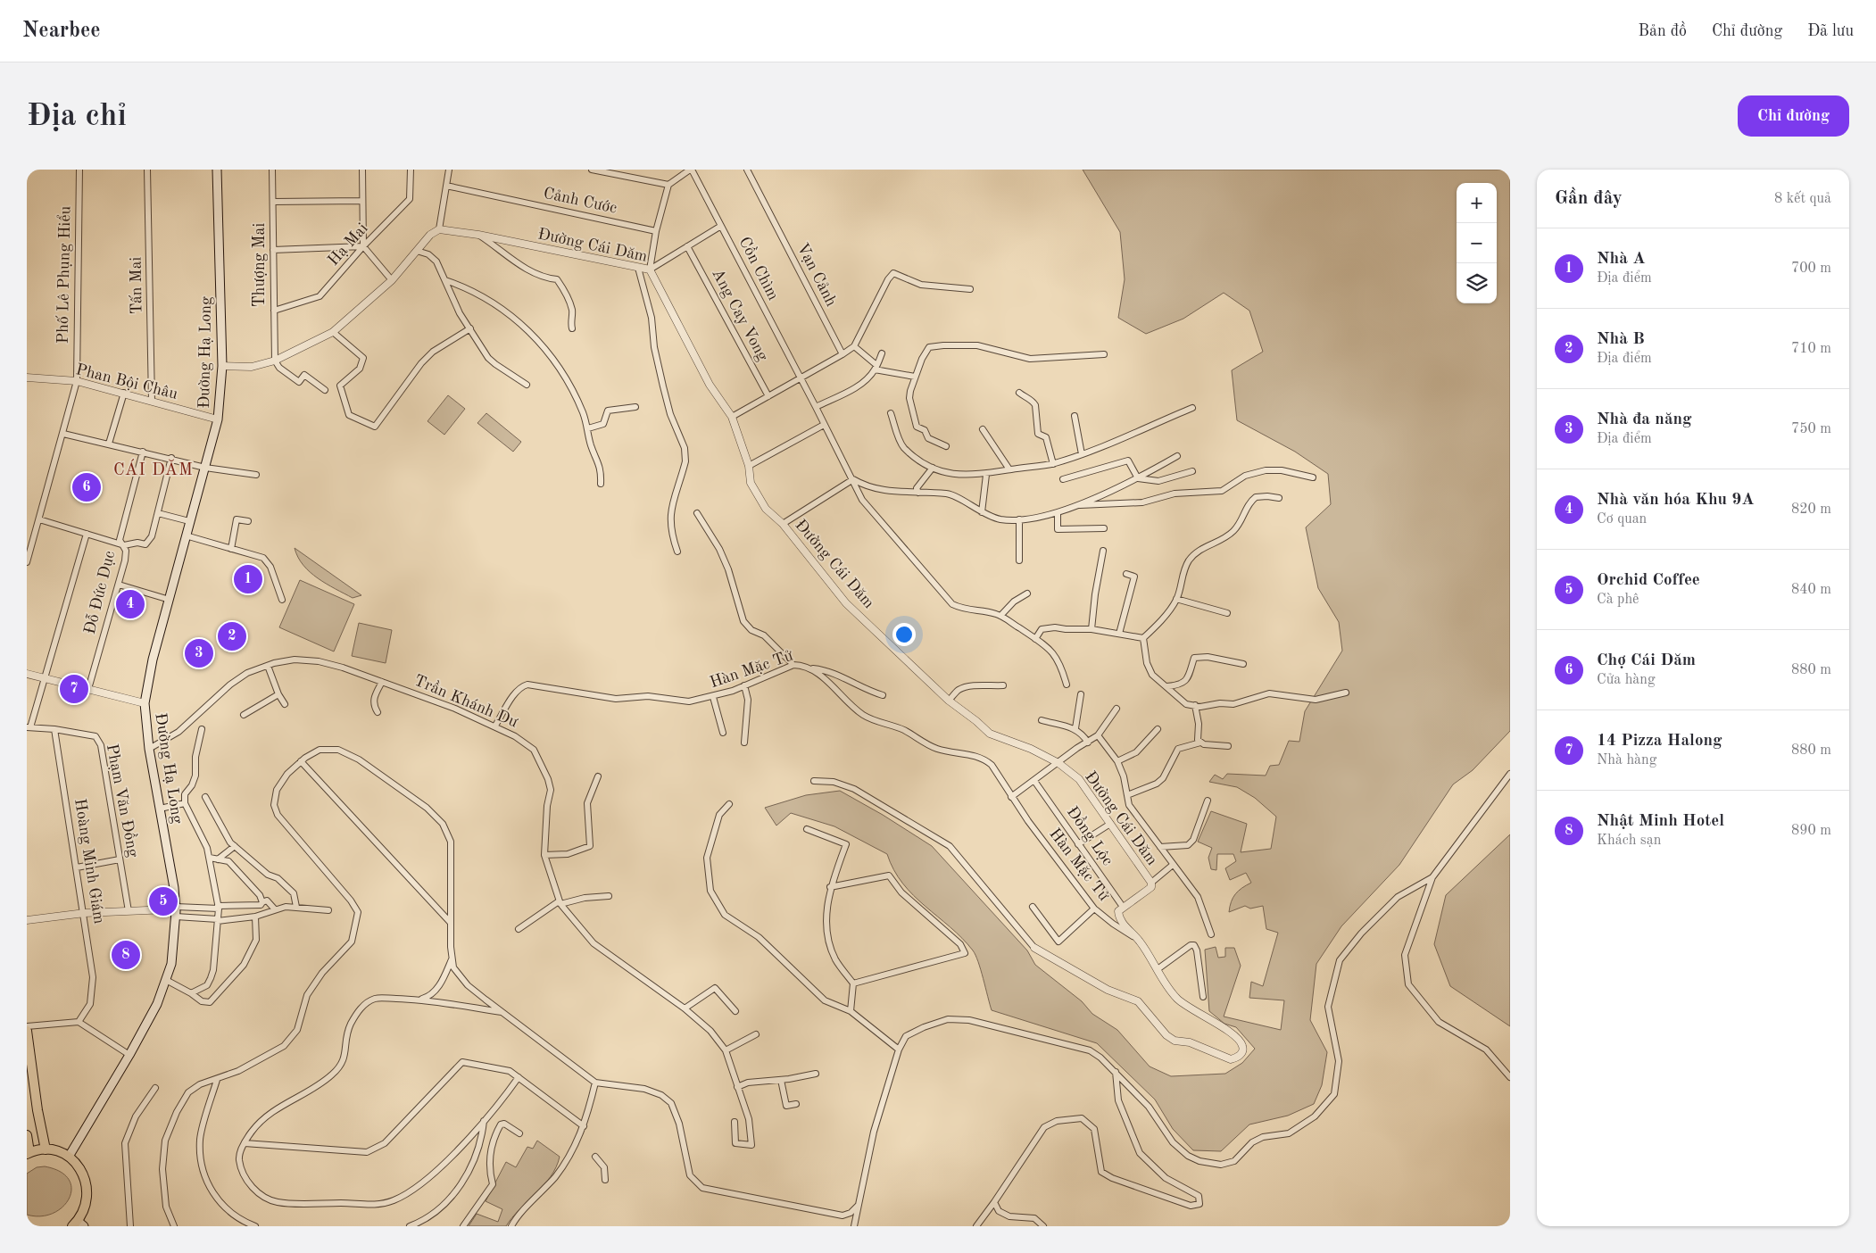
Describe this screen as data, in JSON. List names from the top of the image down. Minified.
{"streets":{"main road":["Đường Hạ Long"],"street":["Cảnh Cước","Hạ Mai","Đường Cái Dăm","Thượng Mai","Cồn Chìm","Phố Lê Phụng Hiểu","Vạn Cảnh","Tấn Mai","Ang Cay Vong","Phan Bội Châu","Đỗ Đức Dục","Hàn Mặc Tử","Trần Khánh Dư","Phạm Văn Đồng","Đồng Lộc","Hoàng Minh Giám"]},"crossings":[["Hạ Mai","Thượng Mai"],["Đường Cái Dăm","Đồng Lộc"],["Phố Lê Phụng Hiểu","Phan Bội Châu"],["Tấn Mai","Phan Bội Châu"],["Đường Hạ Long","Phan Bội Châu"],["Đường Hạ Long","Trần Khánh Dư"],["Hàn Mặc Tử","Trần Khánh Dư"],["Phạm Văn Đồng","Hoàng Minh Giám"]],"districts":["CÁI DĂM"],"page":{"header":"Nearbee","nav":["Bản đồ","Chỉ đường","Đã lưu"],"buttons":"Chỉ đường","title":"Địa chỉ","heading":["Gần đây","8 kết quả"],"map_buttons":["+","−"],"list":[{"mark":"1","name":"Nhà A","note":"Địa điểm","value":"700 m"},{"mark":"2","name":"Nhà B","note":"Địa điểm","value":"710 m"},{"mark":"3","name":"Nhà đa năng","note":"Địa điểm","value":"750 m"},{"mark":"4","name":"Nhà văn hóa Khu 9A","note":"Cơ quan","value":"820 m"},{"mark":"5","name":"Orchid Coffee","note":"Cà phê","value":"840 m"},{"mark":"6","name":"Chợ Cái Dăm","note":"Cửa hàng","value":"880 m"},{"mark":"7","name":"14 Pizza Halong","note":"Nhà hàng","value":"880 m"},{"mark":"8","name":"Nhật Minh Hotel","note":"Khách sạn","value":"890 m"}],"pins":["6","1","4","2","3","7","5","8"]}}
